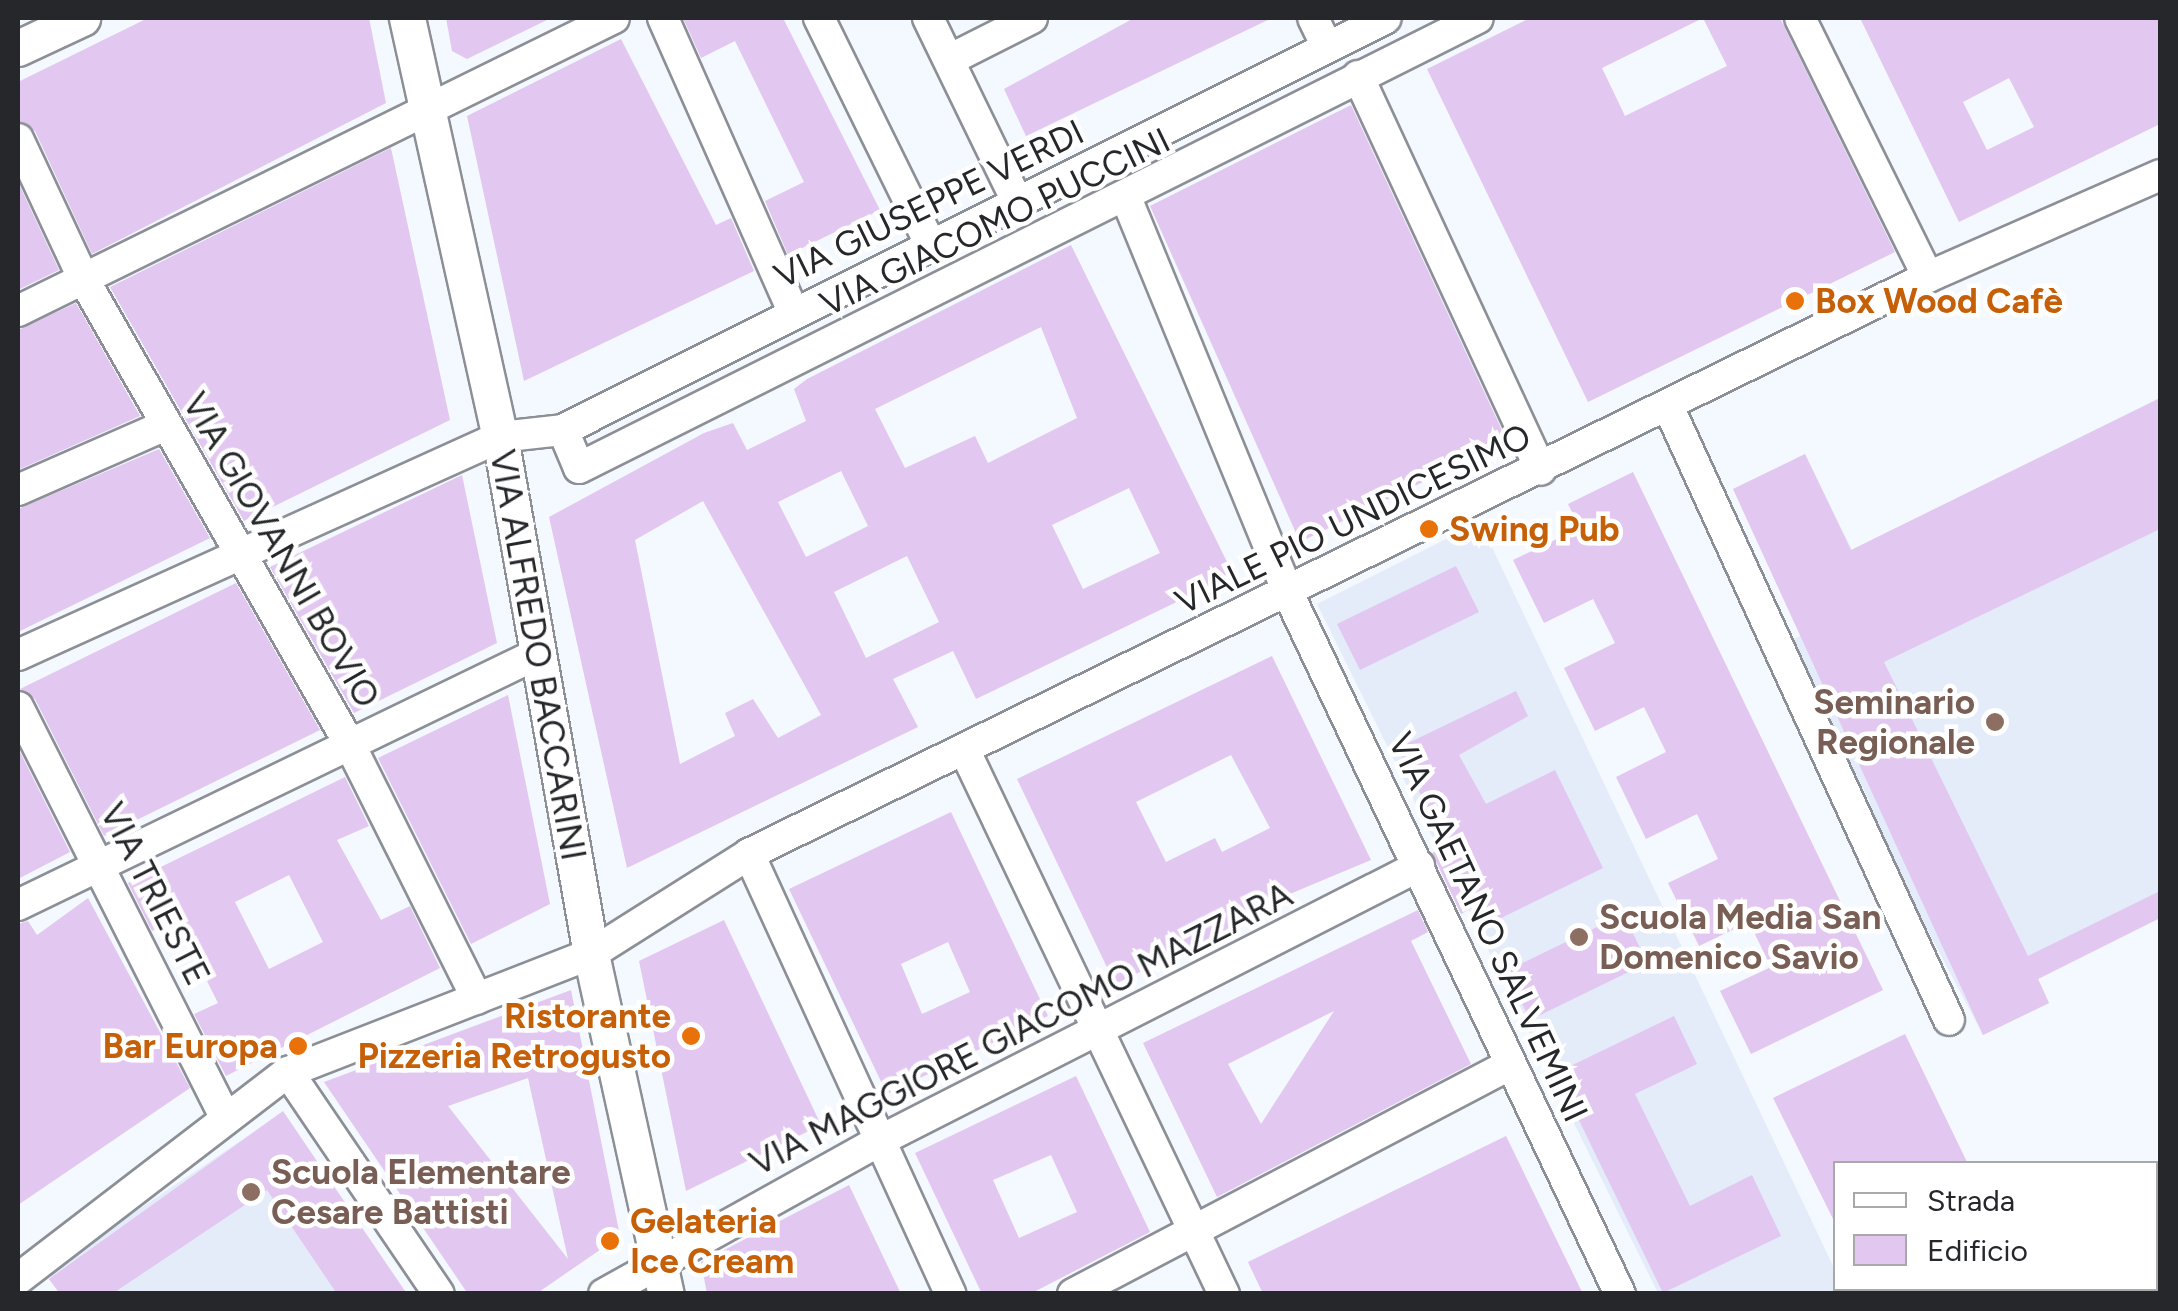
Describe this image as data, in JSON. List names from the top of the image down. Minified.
{"streets":{"street":["VIA GIUSEPPE VERDI","VIA GIACOMO PUCCINI","VIALE PIO UNDICESIMO","VIA GIOVANNI BOVIO","VIA ALFREDO BACCARINI","VIA TRIESTE","VIA GAETANO SALVEMINI","VIA MAGGIORE GIACOMO MAZZARA"]},"crossings":[["VIA GIUSEPPE VERDI","VIA GIACOMO PUCCINI"],["VIA GIUSEPPE VERDI","VIA GIOVANNI BOVIO"],["VIA GIUSEPPE VERDI","VIA ALFREDO BACCARINI"],["VIA GIACOMO PUCCINI","VIA GAETANO SALVEMINI"],["VIALE PIO UNDICESIMO","VIA GIOVANNI BOVIO"],["VIALE PIO UNDICESIMO","VIA ALFREDO BACCARINI"],["VIALE PIO UNDICESIMO","VIA TRIESTE"],["VIALE PIO UNDICESIMO","VIA GAETANO SALVEMINI"],["VIA ALFREDO BACCARINI","VIA MAGGIORE GIACOMO MAZZARA"],["VIA GAETANO SALVEMINI","VIA MAGGIORE GIACOMO MAZZARA"]],"places":["Box Wood Cafè","Swing Pub","Seminario Regionale","Scuola Media San Domenico Savio","Ristorante Pizzeria Retrogusto","Bar Europa","Scuola Elementare Cesare Battisti","Gelateria Ice Cream"],"legend":["Strada","Edificio"]}
